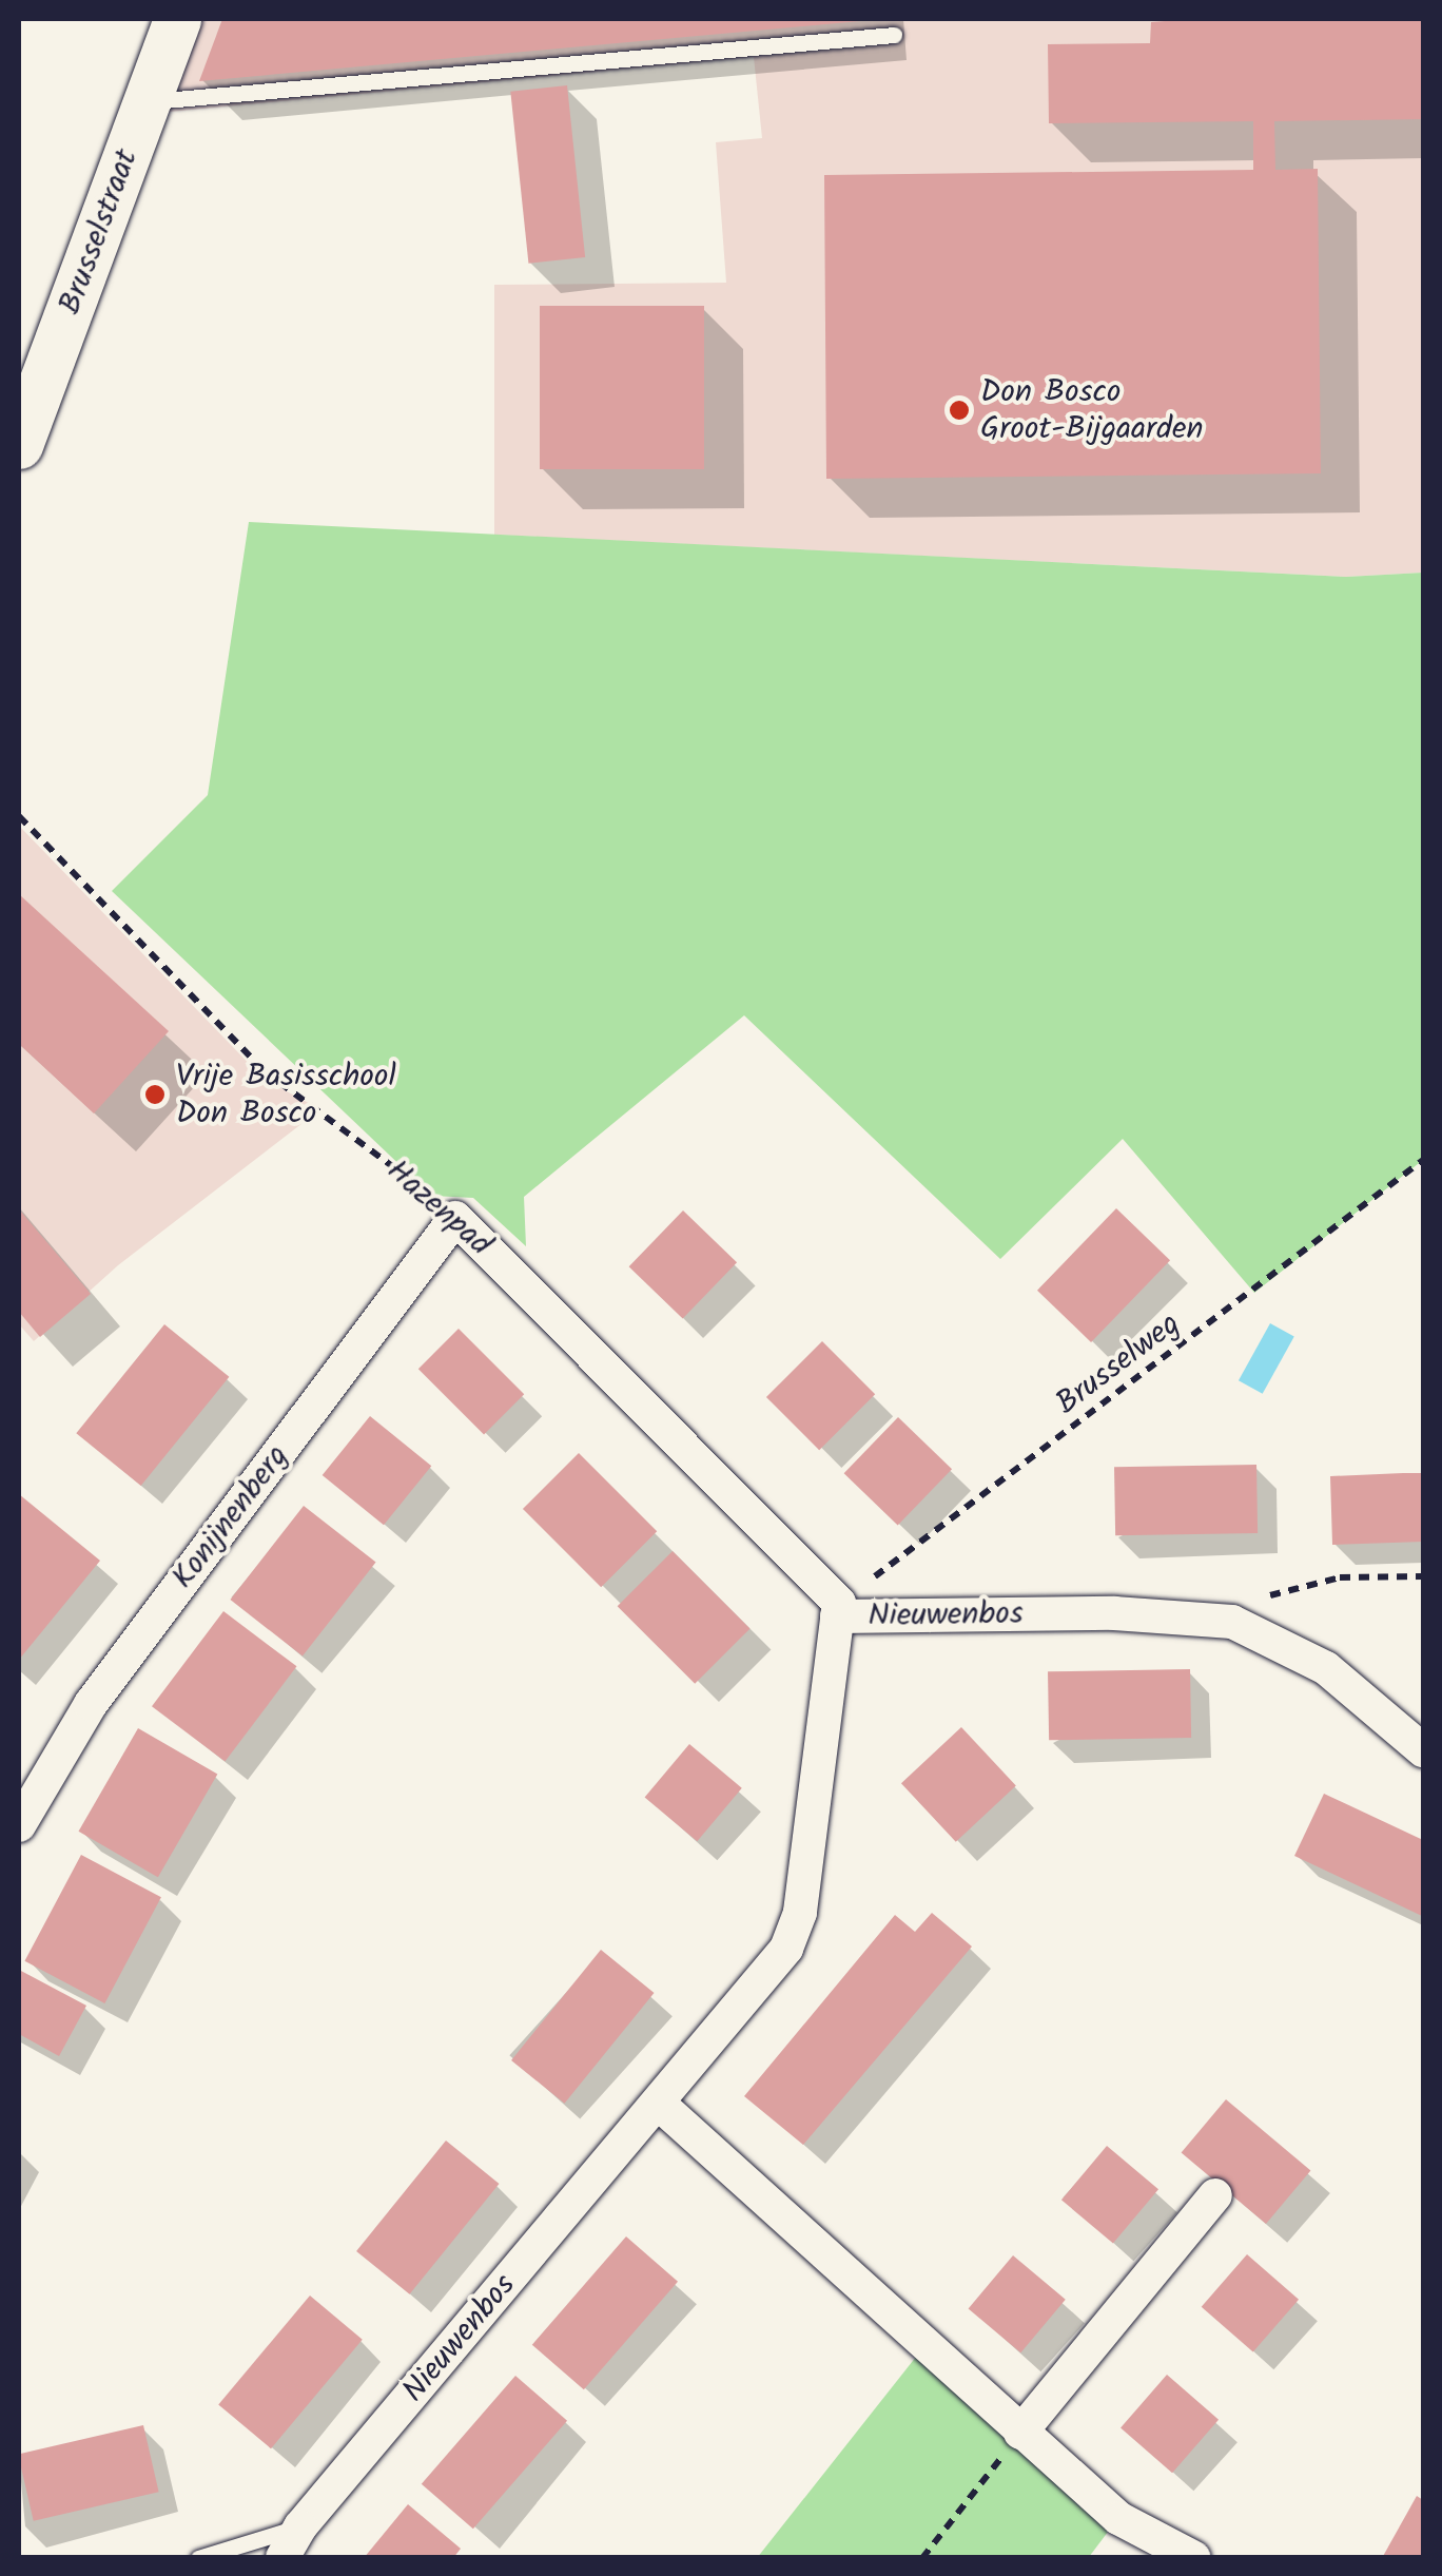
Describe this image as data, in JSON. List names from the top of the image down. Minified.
{"streets":{"street":["Brusselstraat","Hazenpad","Konijnenberg","Nieuwenbos"],"path":["Brusselweg"]},"crossings":[["Hazenpad","Brusselweg"],["Hazenpad","Konijnenberg"],["Hazenpad","Nieuwenbos"],["Brusselweg","Nieuwenbos"]],"places":["Don Bosco Groot-Bijgaarden","Vrije Basisschool Don Bosco"]}
